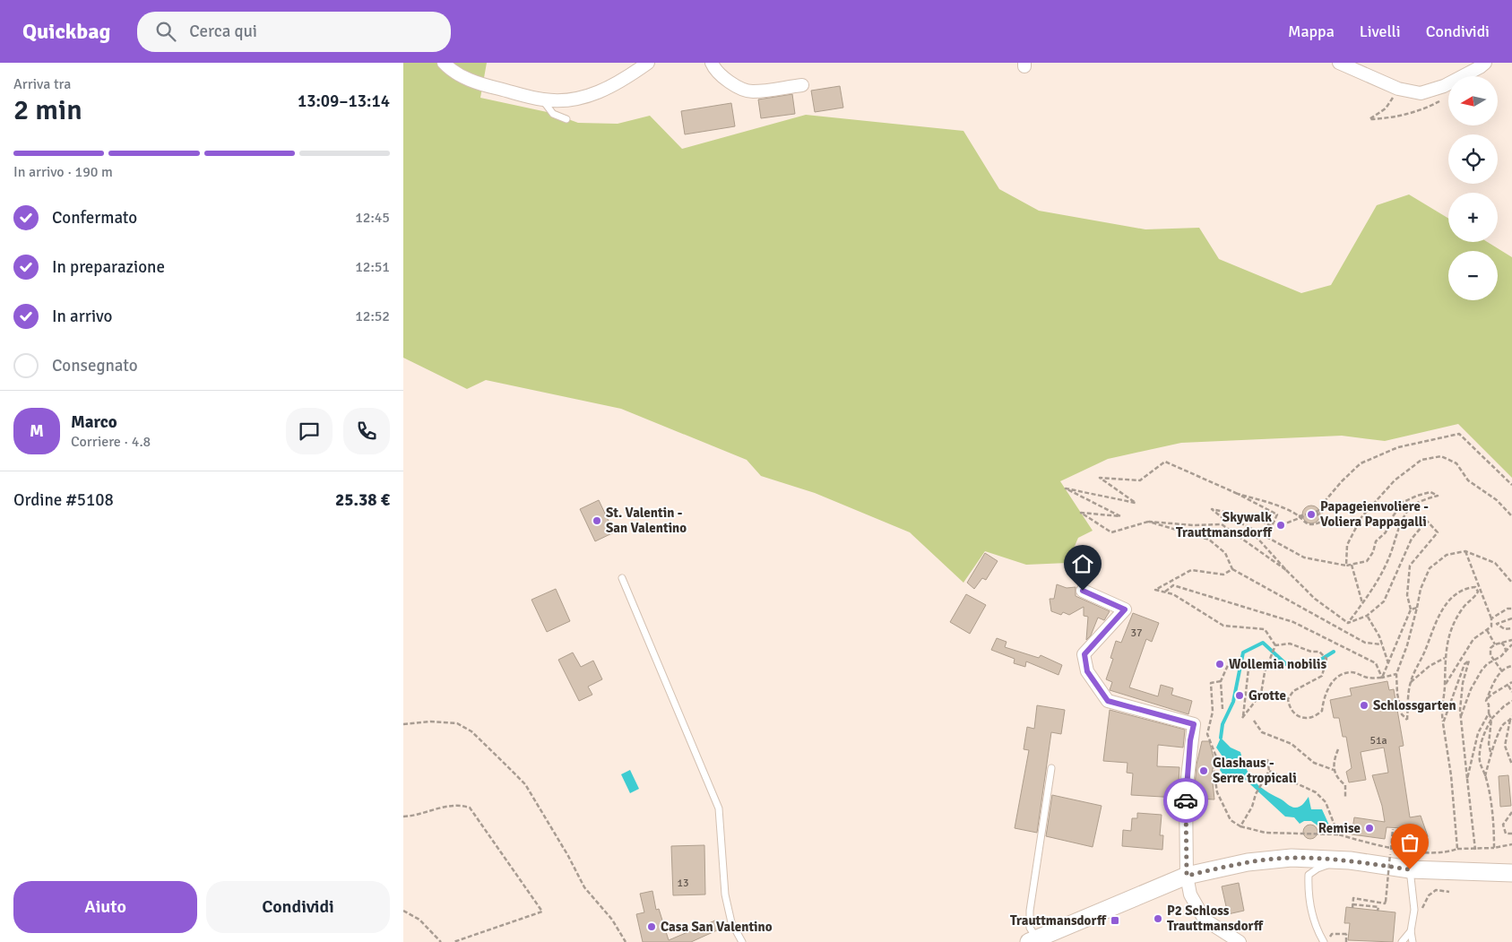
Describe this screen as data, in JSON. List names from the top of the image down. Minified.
{"places":{"other":["Papageienvoliere - Voliera Pappagalli","St. Valentin - San Valentino","Skywalk Trauttmansdorff","Wollemia nobilis","Grotte","Schlossgarten","Glashaus - Serre tropicali","Remise","P2 Schloss Trauttmansdorff","Casa San Valentino"],"transit":["Trauttmansdorff"]},"house_numbers":["37","51a","13"],"north":"left","page":{"header":"Quickbag","search":"Cerca qui","nav":["Mappa","Livelli","Condividi"],"heading":["2 min","Arriva tra","13:09–13:14"],"panel":["Marco","Corriere · 4.8","Ordine #5108","25.38 €"],"map_buttons":["+","−"],"bar":"In arrivo · 190 m","list":[["Confermato","12:45"],["In preparazione","12:51"],["In arrivo","12:52"],"Consegnato"],"round":"M","buttons":["Aiuto","Condividi"]}}
